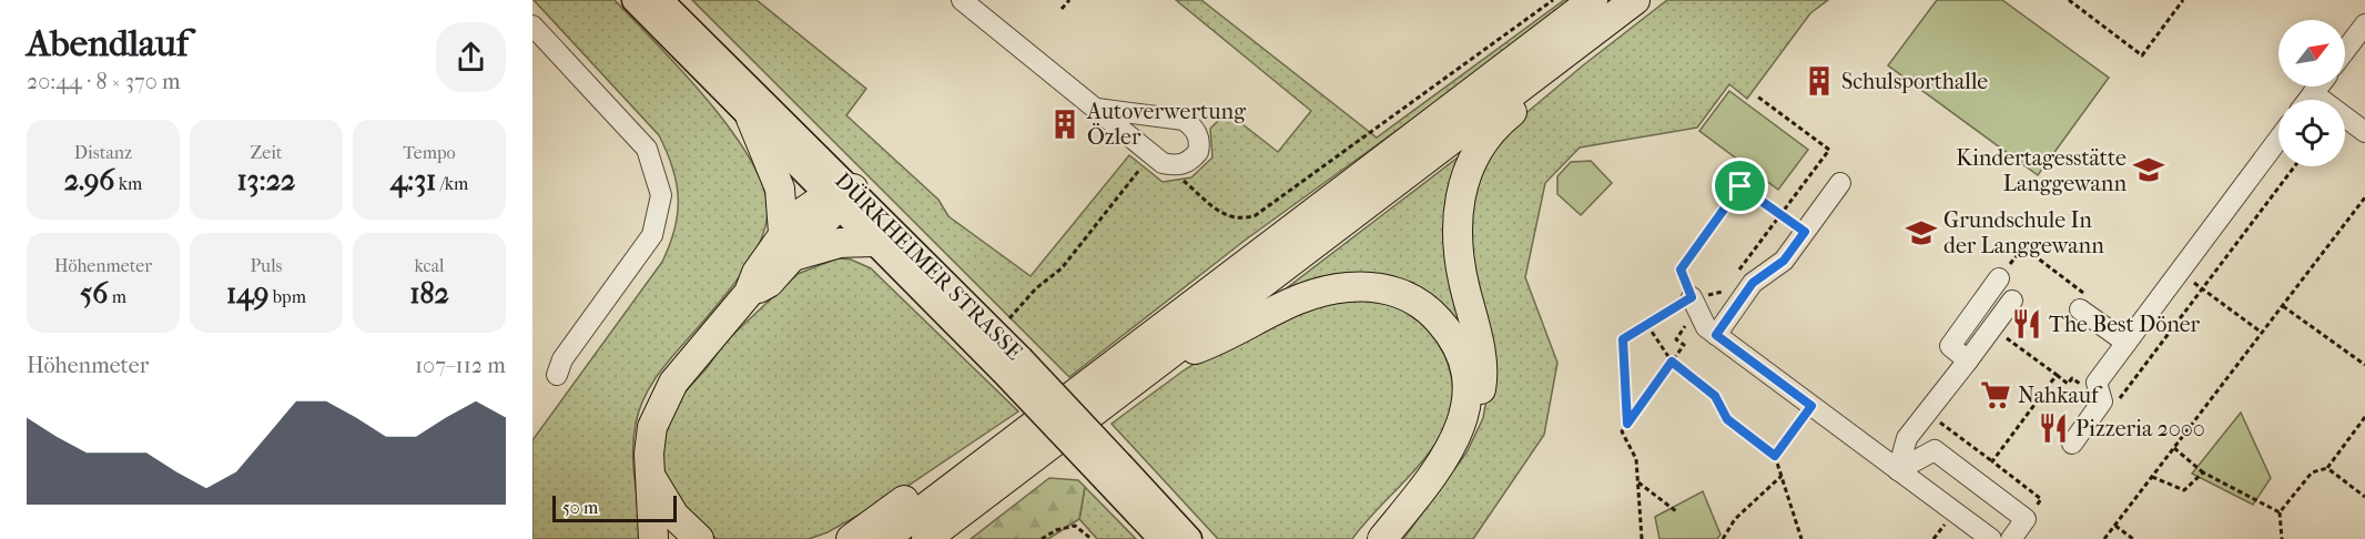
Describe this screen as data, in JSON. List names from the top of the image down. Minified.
{"streets":{"main road":["DÜRKHEIMER STRASSE"]},"places":{"building":["Schulsporthalle","Autoverwertung Özler"],"school or university":["Kindertagesstätte Langgewann","Grundschule In der Langgewann"],"restaurant":["The Best Döner","Pizzeria 2000"],"supermarket":["Nahkauf"]},"scale_bar":"50 m","north":"top right","page":{"heading":["Abendlauf","20:44 · 8 × 370 m"],"stats":[["Distanz","2.96 km"],["Zeit","13:22"],["Tempo","4:31 /km"],["Höhenmeter","56 m"],["Puls","149 bpm"],["kcal","182"]],"chart":["Höhenmeter","107–112 m"],"scale":"50 m"}}
